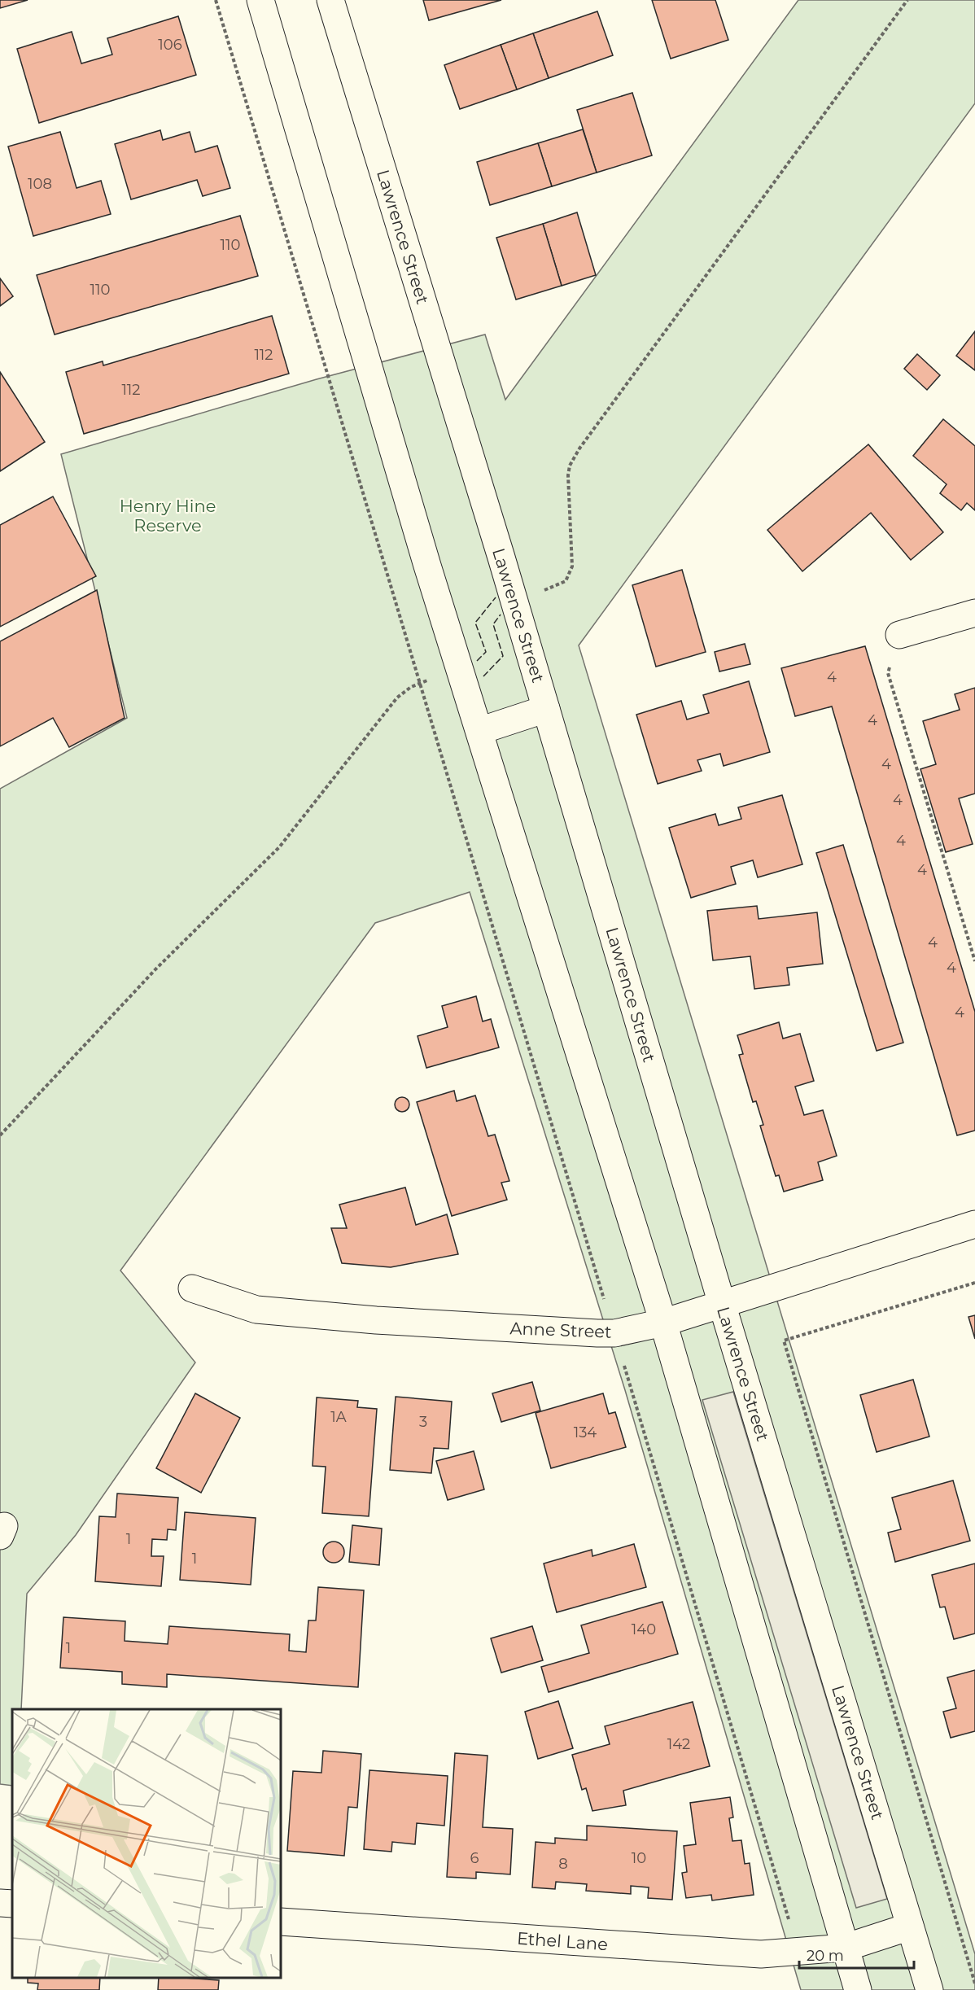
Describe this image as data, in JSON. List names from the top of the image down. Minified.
{"streets":{"street":["Lawrence Street","Anne Street","Ethel Lane"]},"crossings":[["Lawrence Street","Anne Street"],["Lawrence Street","Ethel Lane"]],"parks":["Henry Hine Reserve"],"house_numbers":["106","108","110","110","112","112","4","4","4","4","4","4","4","4","4","1A","3","134","1","1","140","1","142","6","10","8"],"scale_bar":"20 m"}
